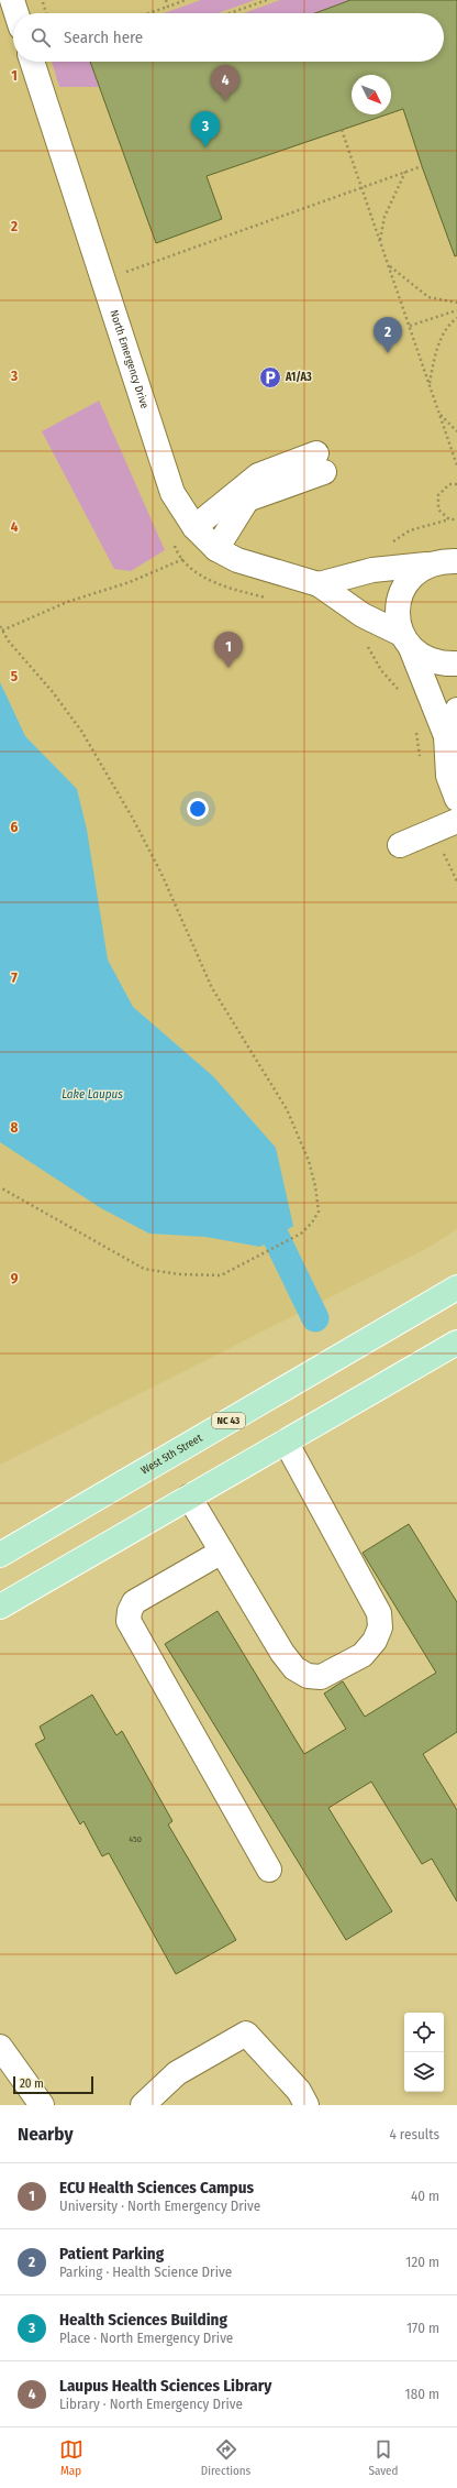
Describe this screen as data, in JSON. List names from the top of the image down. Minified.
{"streets":{"main road":["NC 43","West 5th Street"],"street":["North Emergency Drive"]},"water":["Lake Laupus"],"places":{"parking":["A1/A3"]},"house_numbers":["450"],"scale_bar":"20 m","north":"bottom right","page":{"search":"Search here","pins":["4","3","2","1"],"scale":"20 m","heading":["Nearby","4 results"],"list":[{"mark":"1","name":"ECU Health Sciences Campus","note":"University · North Emergency Drive","value":"40 m"},{"mark":"2","name":"Patient Parking","note":"Parking · Health Science Drive","value":"120 m"},{"mark":"3","name":"Health Sciences Building","note":"Place · North Emergency Drive","value":"170 m"},{"mark":"4","name":"Laupus Health Sciences Library","note":"Library · North Emergency Drive","value":"180 m"}],"nav":["Map","Directions","Saved"]},"grid":{"rows":["1","2","3","4","5","6","7","8","9"]}}
